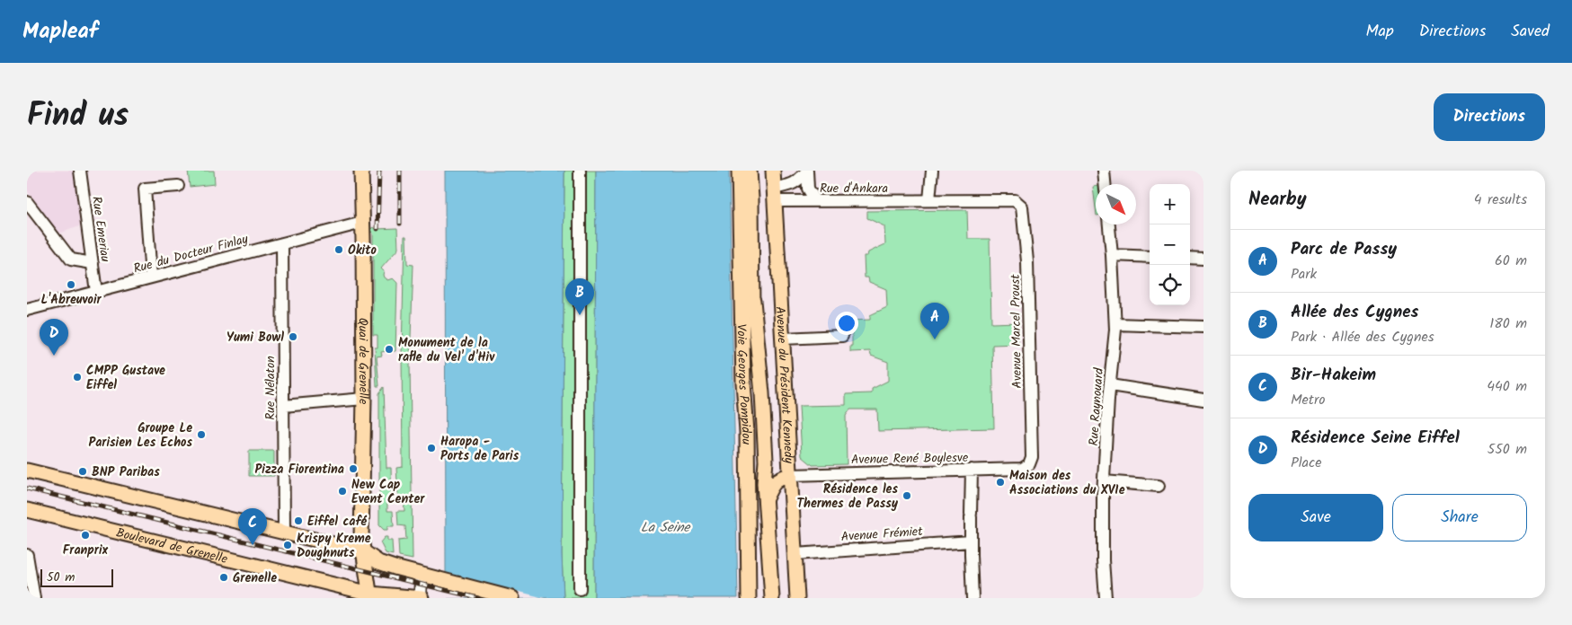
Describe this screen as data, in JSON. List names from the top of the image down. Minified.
{"streets":{"main road":["Quai de Grenelle","Voie Georges Pompidou","Avenue du Président Kennedy","Boulevard de Grenelle"],"street":["Rue d'Ankara","Rue Emeriau","Rue du Docteur Finlay","Avenue Marcel Proust","Rue Nélaton","Rue Raynouard","Avenue René Boylesve","Avenue Frémiet"]},"crossings":[["Rue d'Ankara","Avenue Marcel Proust"],["Rue d'Ankara","Avenue du Président Kennedy"],["Rue Emeriau","Rue du Docteur Finlay"],["Rue du Docteur Finlay","Quai de Grenelle"],["Rue du Docteur Finlay","Rue Nélaton"],["Avenue Marcel Proust","Avenue René Boylesve"],["Quai de Grenelle","Boulevard de Grenelle"],["Avenue du Président Kennedy","Avenue René Boylesve"],["Avenue du Président Kennedy","Avenue Frémiet"]],"water":["La Seine"],"places":["Okito","L'Abreuvoir","Yumi Bowl","Monument de la rafle du Vel' d'Hiv","CMPP Gustave Eiffel","Groupe Le Parisien Les Echos","Haropa - Ports de Paris","Pizza Fiorentina","BNP Paribas","Maison des Associations du XVIe","New Cap Event Center","Résidence les Thermes de Passy","Eiffel café","Franprix","Krispy Kreme Doughnuts","Grenelle"],"scale_bar":"50 m","north":"bottom right","page":{"header":"Mapleaf","nav":["Map","Directions","Saved"],"title":"Find us","buttons":["Directions",["Save","Share"]],"heading":["Nearby","4 results"],"map_buttons":["+","−"],"list":[{"mark":"A","name":"Parc de Passy","note":"Park","value":"60 m"},{"mark":"B","name":"Allée des Cygnes","note":"Park · Allée des Cygnes","value":"180 m"},{"mark":"C","name":"Bir-Hakeim","note":"Metro","value":"440 m"},{"mark":"D","name":"Résidence Seine Eiffel","note":"Place","value":"550 m"}],"pins":["B","A","D","C"],"scale":"50 m"}}
